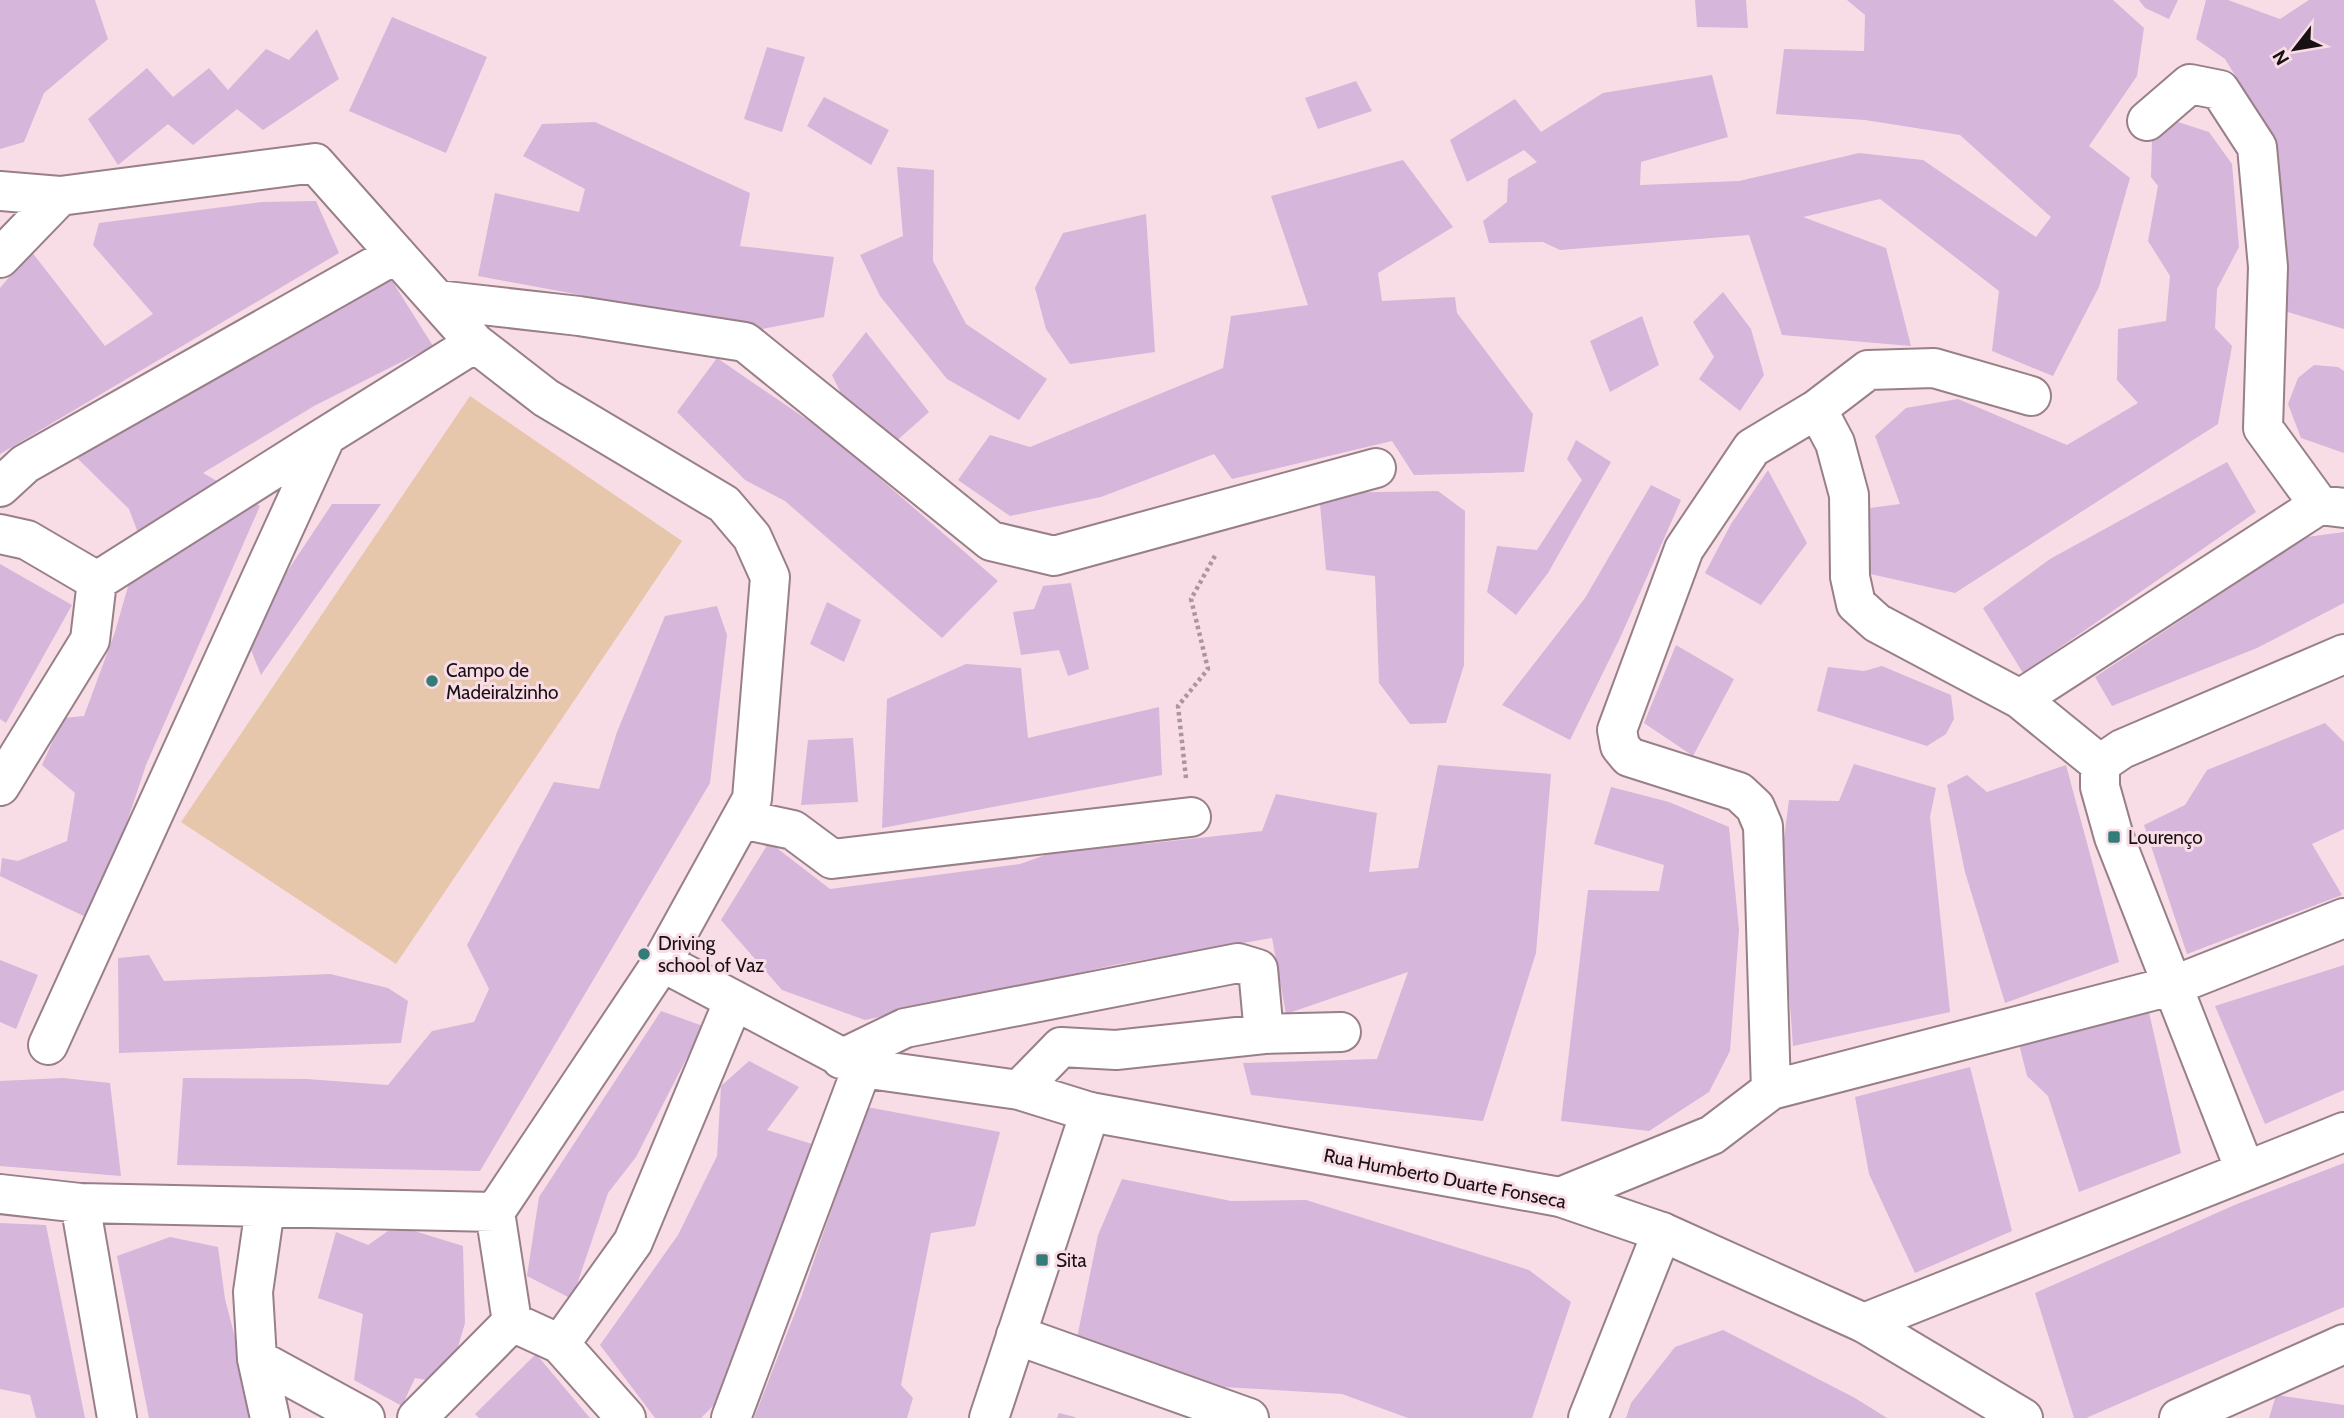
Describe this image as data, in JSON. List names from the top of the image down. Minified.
{"streets":{"street":["Rua Humberto Duarte Fonseca"]},"places":{"other":["Campo de Madeiralzinho","Driving school of Vaz"],"transit":["Lourenço","Sita"]},"north":"bottom left"}
